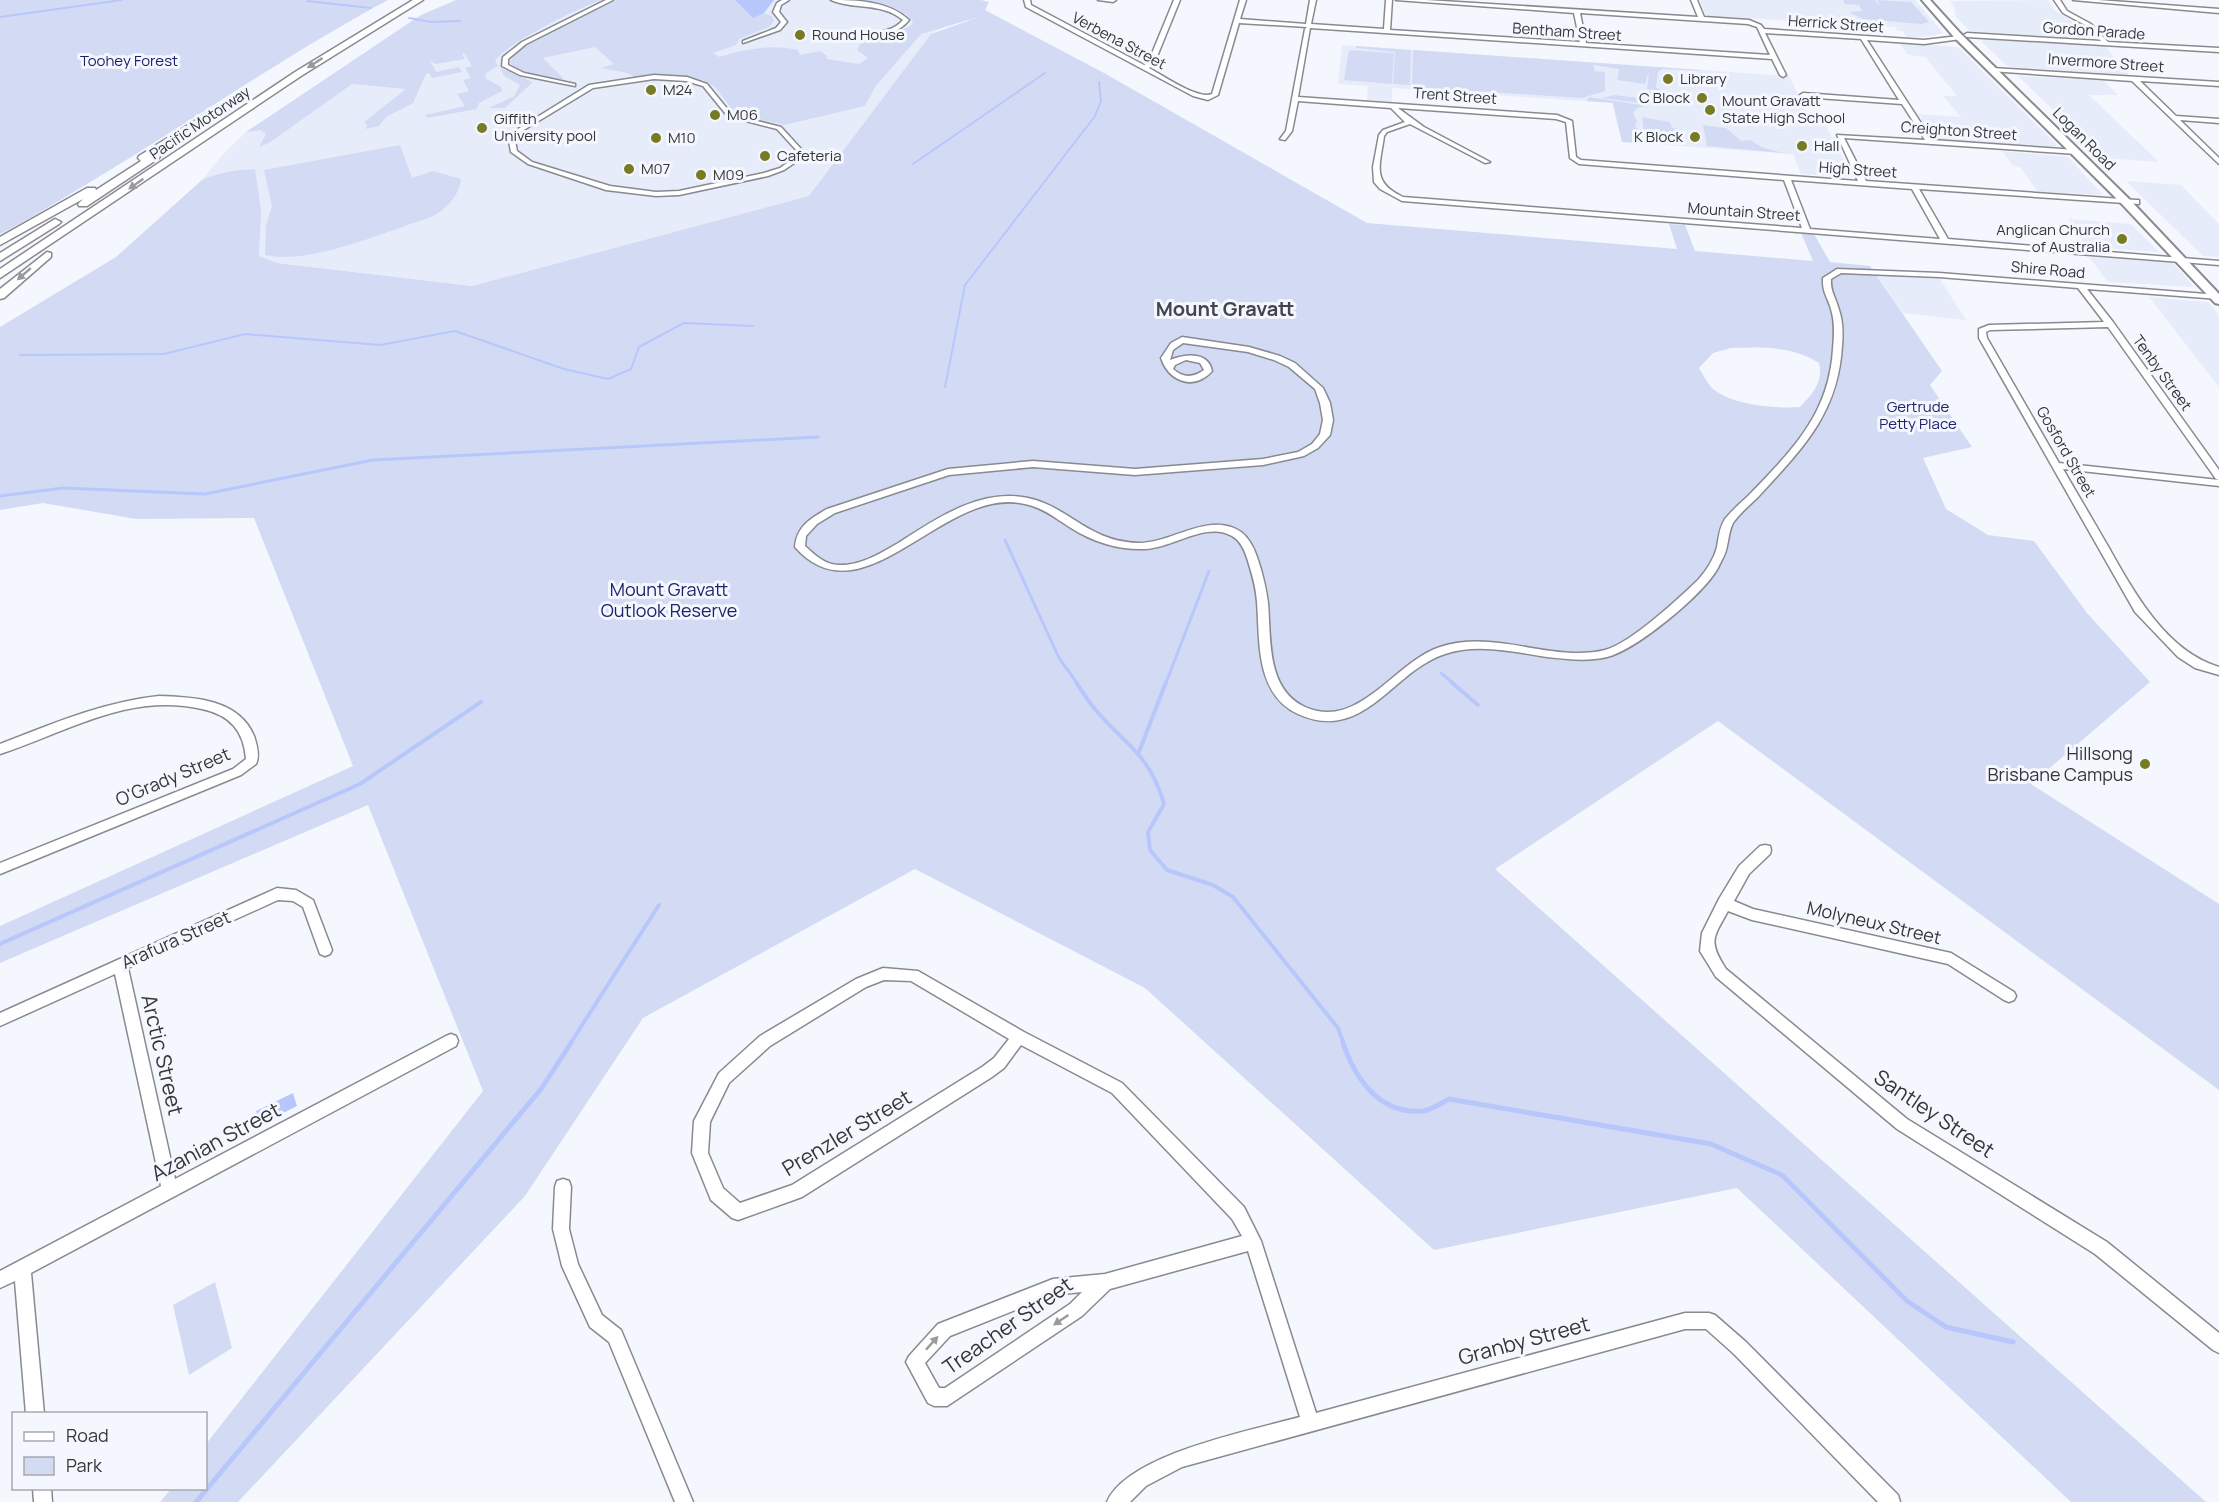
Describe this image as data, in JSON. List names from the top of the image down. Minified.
{"streets":{"highway":["Pacific Motorway"],"main road":["Logan Road"],"street":["Herrick Street","Gordon Parade","Bentham Street","Verbena Street","Invermore Street","Trent Street","Creighton Street","High Street","Mountain Street","Shire Road","Tenby Street","Gosford Street","O'Grady Street","Molyneux Street","Arafura Street","Arctic Street","Santley Street","Prenzler Street","Azanian Street","Treacher Street","Granby Street"]},"crossings":[["Herrick Street","Gordon Parade"],["Herrick Street","Logan Road"],["Gordon Parade","Logan Road"],["Bentham Street","Verbena Street"],["Invermore Street","Logan Road"],["Trent Street","High Street"],["Creighton Street","Logan Road"],["Creighton Street","High Street"],["Logan Road","High Street"],["Logan Road","Mountain Street"],["Logan Road","Shire Road"],["Shire Road","Tenby Street"],["Tenby Street","Gosford Street"],["Molyneux Street","Santley Street"],["Arafura Street","Arctic Street"],["Arctic Street","Azanian Street"],["Prenzler Street","Treacher Street"],["Prenzler Street","Granby Street"]],"districts":["Mount Gravatt"],"parks":["Toohey Forest","Gertrude Petty Place","Mount Gravatt Outlook Reserve"],"places":["Round House","Library","M24","C Block","Mount Gravatt State High School","M06","Giffith University pool","K Block","M10","Hall","Cafeteria","M07","M09","Anglican Church of Australia","Hillsong Brisbane Campus"],"legend":["Road","Park"]}
